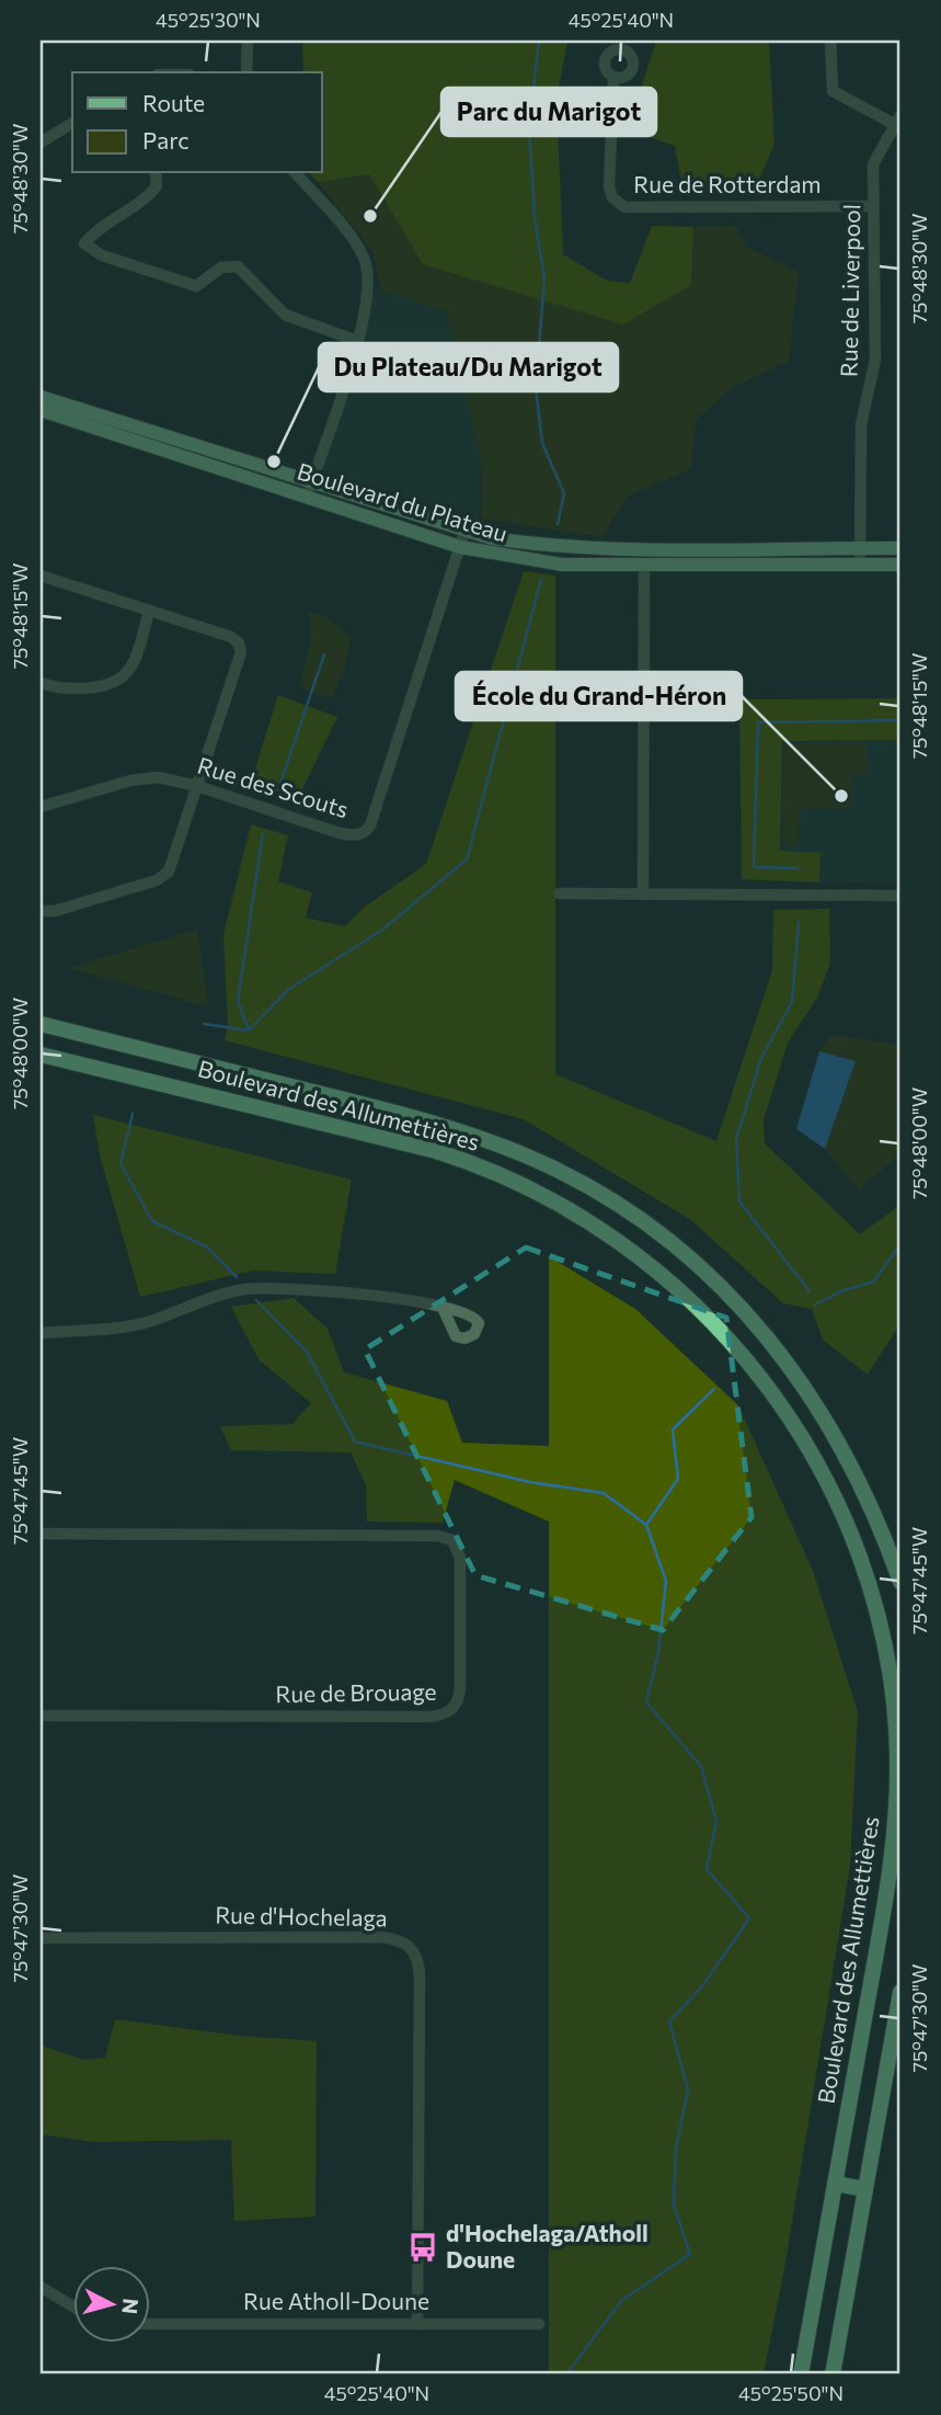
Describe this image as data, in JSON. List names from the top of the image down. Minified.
{"streets":{"highway":["Boulevard des Allumettières"],"main road":["Boulevard du Plateau"],"street":["Rue de Rotterdam","Rue de Liverpool","Rue des Scouts","Rue de Brouage","Rue d'Hochelaga","Rue Atholl-Doune"]},"crossings":[["Rue de Rotterdam","Rue de Liverpool"],["Rue de Liverpool","Boulevard du Plateau"],["Boulevard du Plateau","Rue des Scouts"],["Rue d'Hochelaga","Rue Atholl-Doune"]],"places":{"other":["Parc du Marigot","Du Plateau/Du Marigot","École du Grand-Héron"],"bus stop":["d'Hochelaga/Atholl Doune"]},"legend":["Route","Parc"],"north":"right","coordinates":["45°25'30\"N","45°25'40\"N","75°48'30\"W","75°48'15\"W","75°48'00\"W","75°47'45\"W","75°47'30\"W","45°25'50\"N"]}
